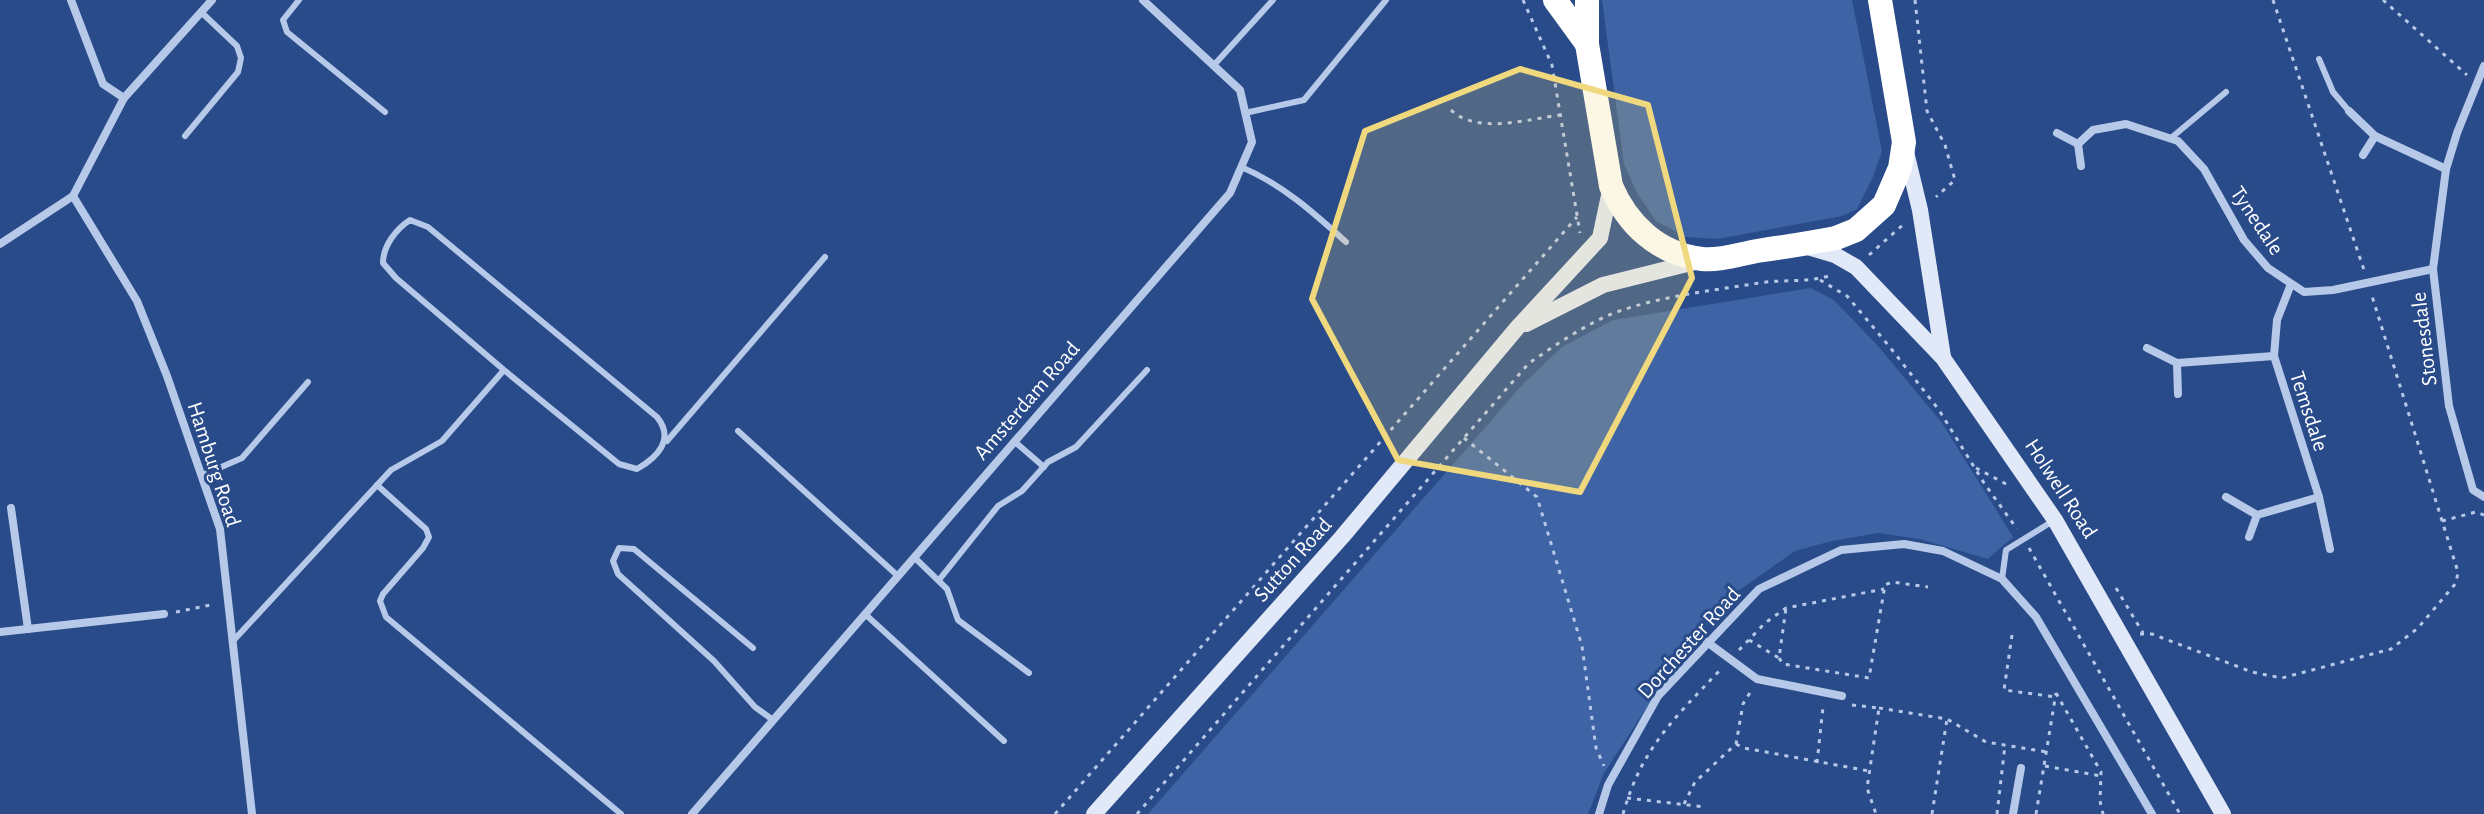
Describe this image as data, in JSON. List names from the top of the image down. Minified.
{"streets":{"street":["Tynedale","Stonesdale","Amsterdam Road","Temsdale","Hamburg Road","Holwell Road","Sutton Road","Dorchester Road"]},"crossings":[["Tynedale","Stonesdale"],["Tynedale","Temsdale"]]}
